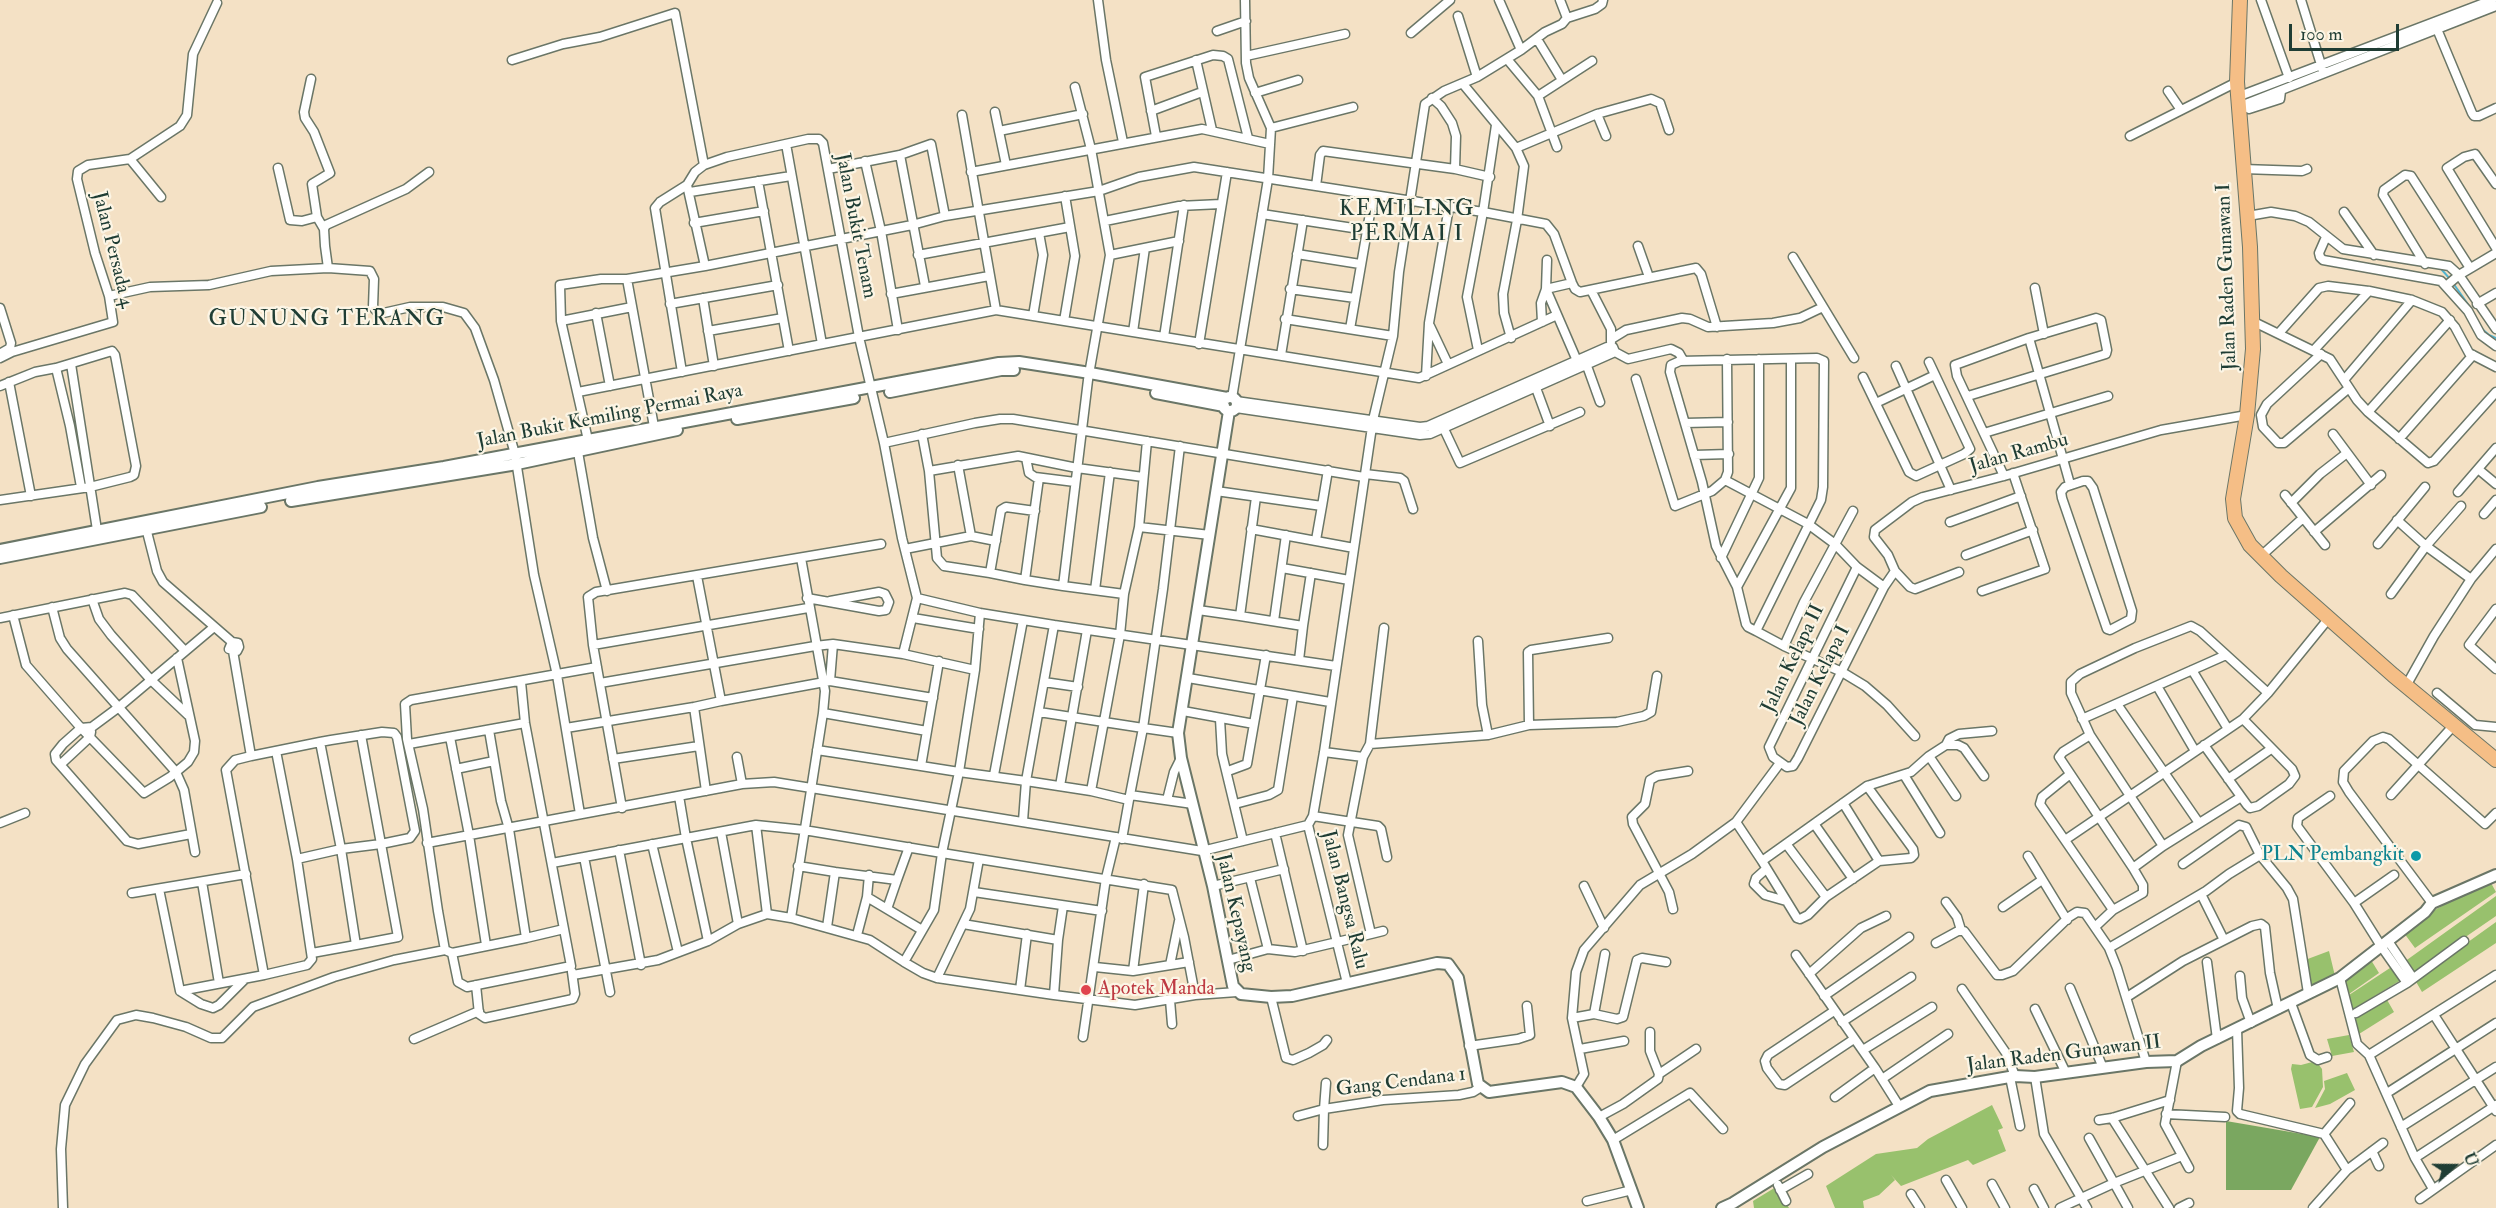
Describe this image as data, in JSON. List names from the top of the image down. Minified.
{"streets":{"highway":["Jalan Raden Gunawan I"],"street":["Jalan Bukit Tenam","Jalan Persada 4","Jalan Bukit Kemiling Permai Raya","Jalan Rambu","Jalan Kelapa II","Jalan Kelapa I","Jalan Bangsa Ralu","Jalan Kepayang","Jalan Raden Gunawan II","Gang Cendana 1"]},"crossings":[["Jalan Bukit Tenam","Jalan Bukit Kemiling Permai Raya"],["Jalan Raden Gunawan I","Jalan Rambu"],["Jalan Bukit Kemiling Permai Raya","Jalan Kepayang"],["Jalan Kelapa II","Jalan Kelapa I"],["Jalan Bangsa Ralu","Jalan Kepayang"],["Jalan Kepayang","Gang Cendana 1"]],"districts":["KEMILING PERMAI I","GUNUNG TERANG"],"places":["PLN Pembangkit","Apotek Manda"],"scale_bar":"100 m","north":"right"}
